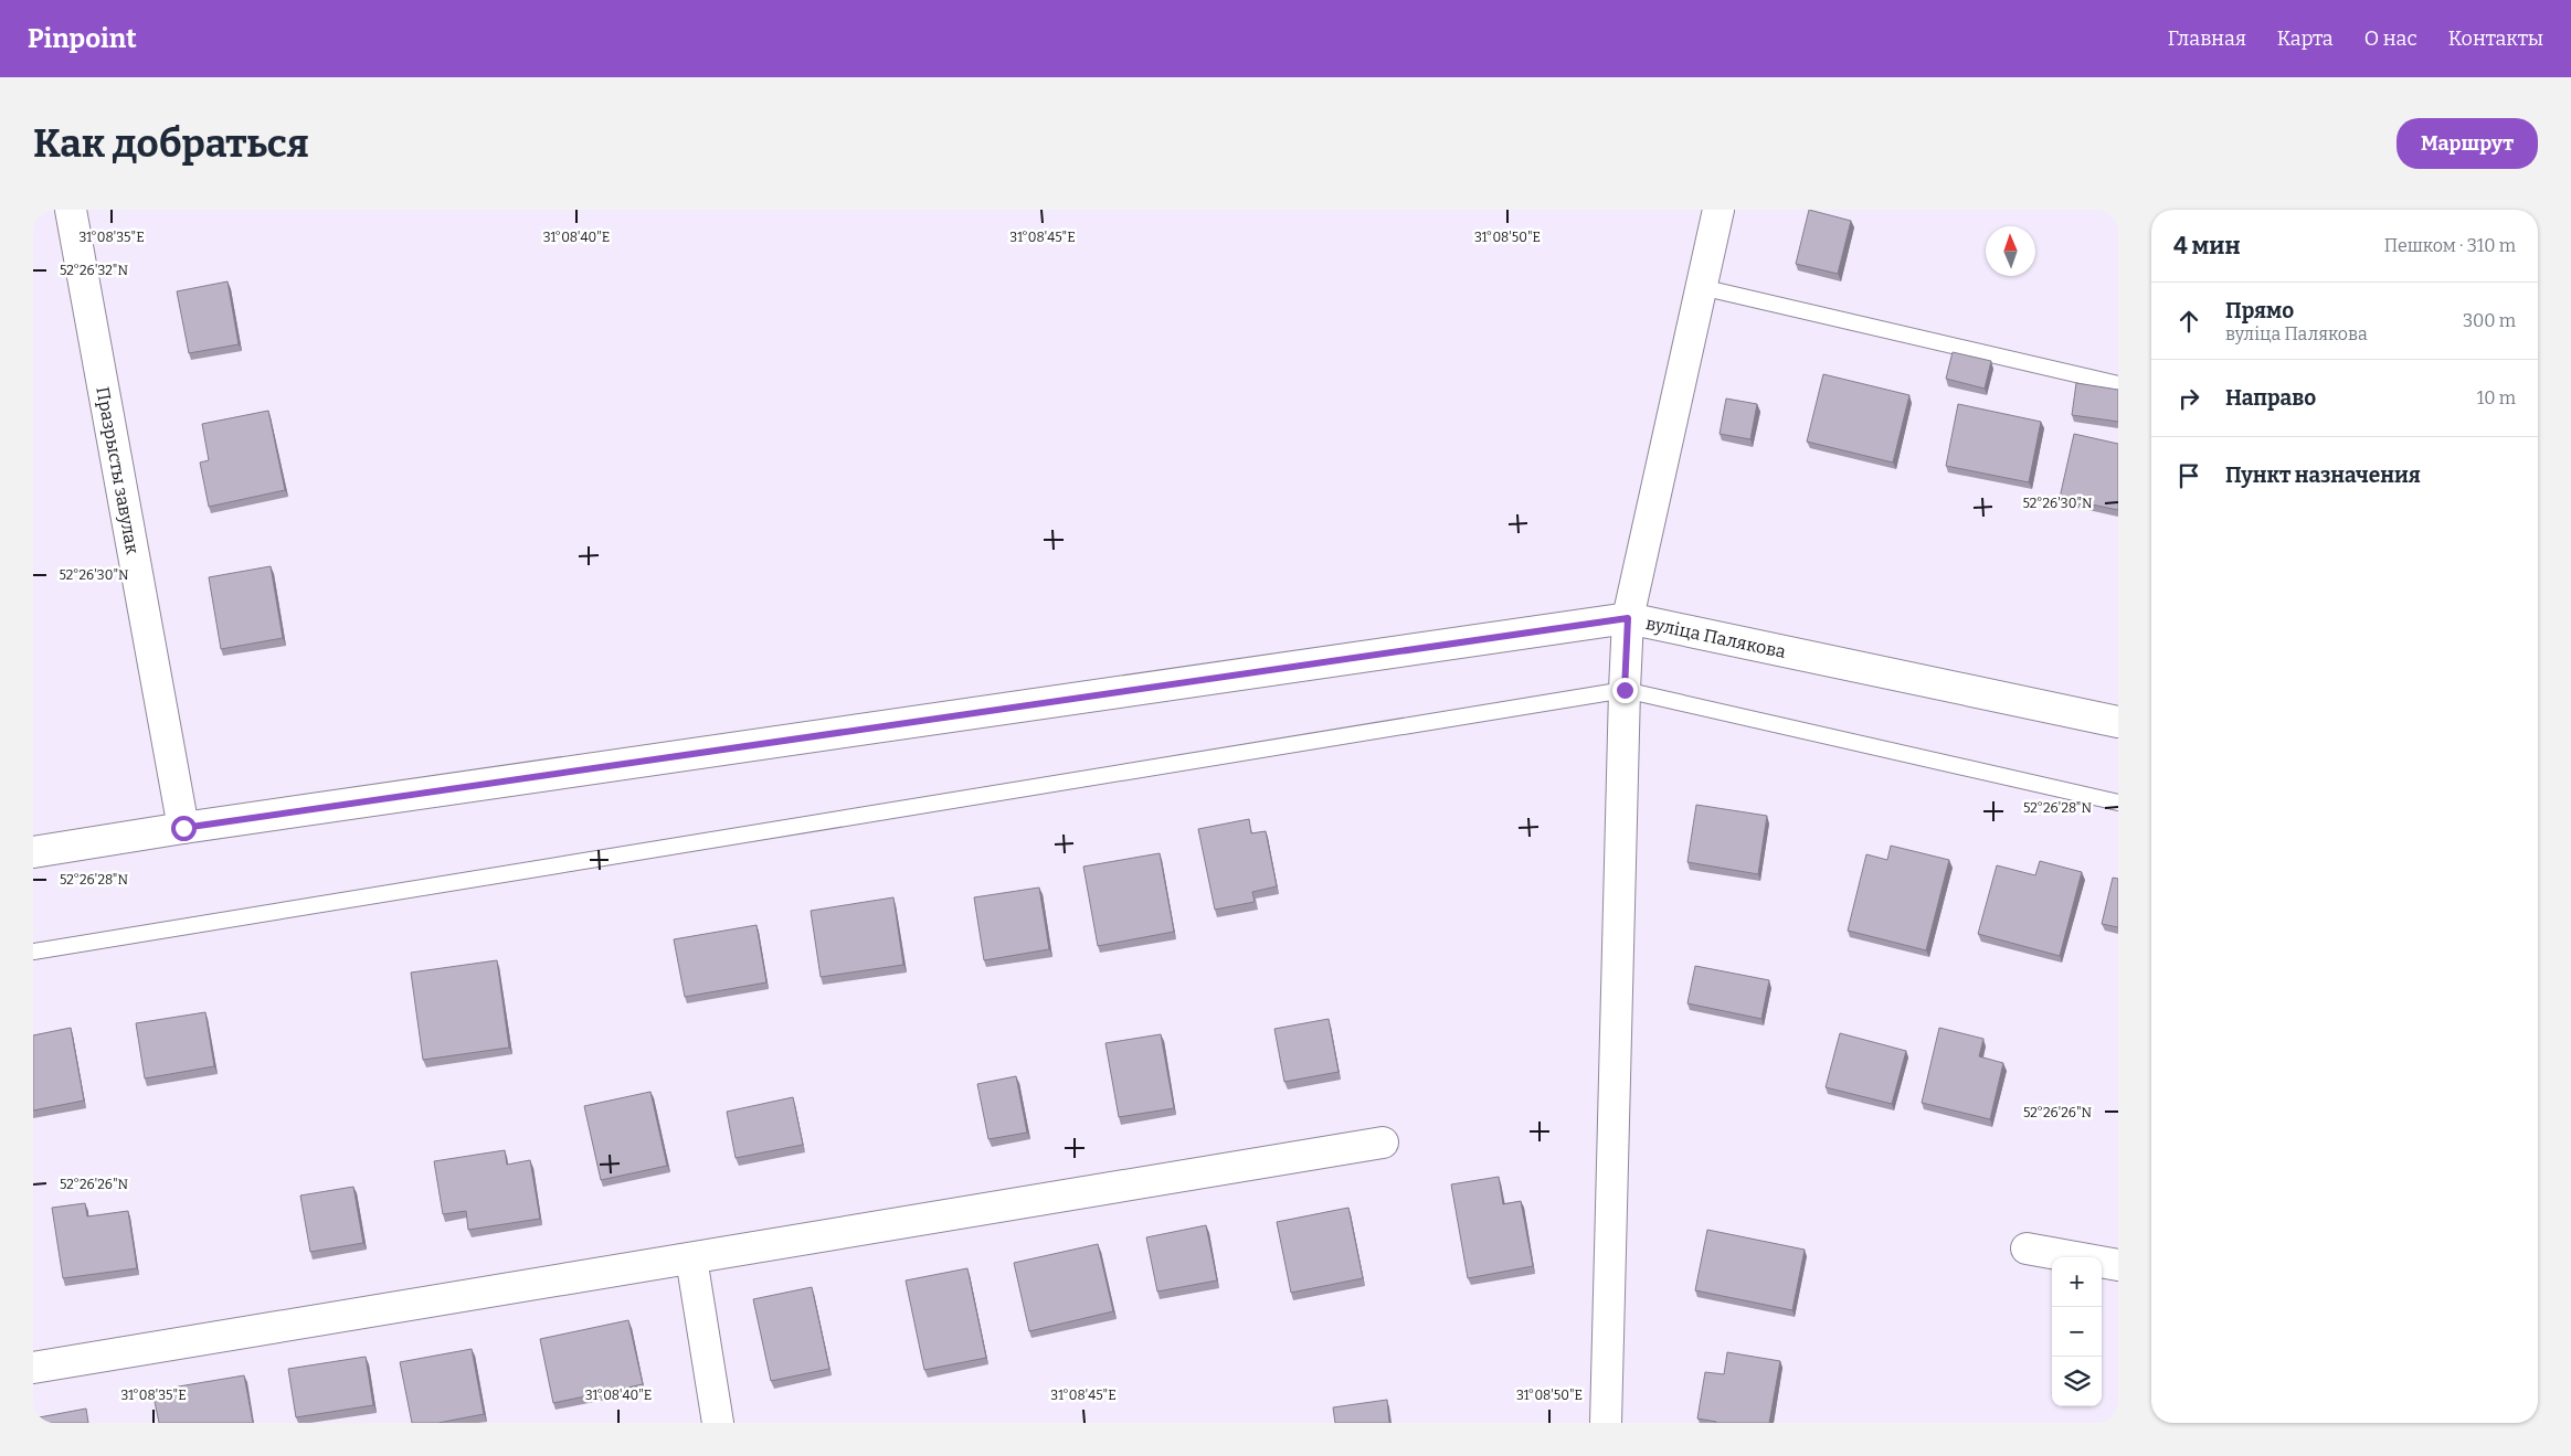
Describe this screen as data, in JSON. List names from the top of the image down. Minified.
{"streets":{"street":["Празрысты завулак","вуліца Палякова"]},"crossings":[["Празрысты завулак","вуліца Палякова"]],"north":"top","page":{"header":"Pinpoint","nav":["Главная","Карта","О нас","Контакты"],"buttons":"Маршрут","title":"Как добраться","heading":["4 мин","Пешком · 310 m"],"list":[["Прямо","вуліца Палякова","300 m"],["Направо","10 m"],"Пункт назначения"],"map_buttons":["+","−"]},"coordinates":["31°08'35\"E","31°08'40\"E","31°08'45\"E","31°08'50\"E","52°26'32\"N","52°26'30\"N","52°26'28\"N","52°26'26\"N"]}
